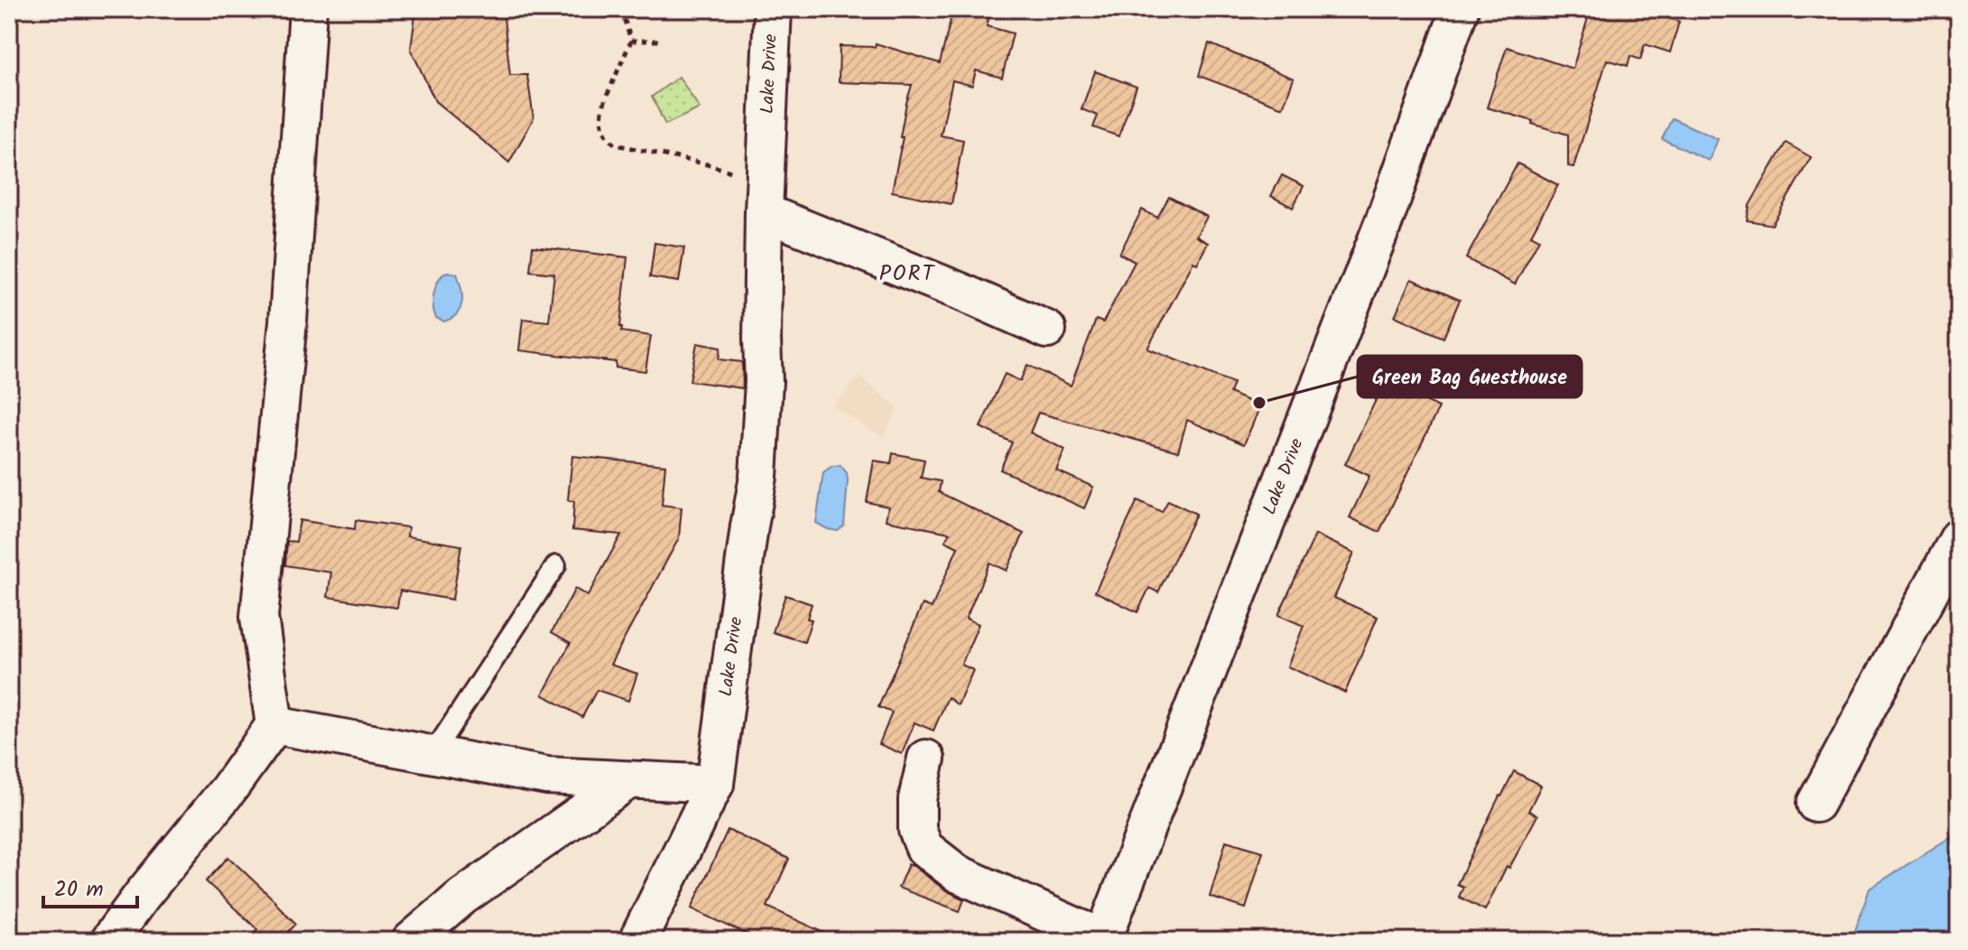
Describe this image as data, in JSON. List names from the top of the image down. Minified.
{"streets":{"street":["Lake Drive"]},"districts":["PORT"],"places":["Green Bag Guesthouse"],"scale_bar":"20 m"}
